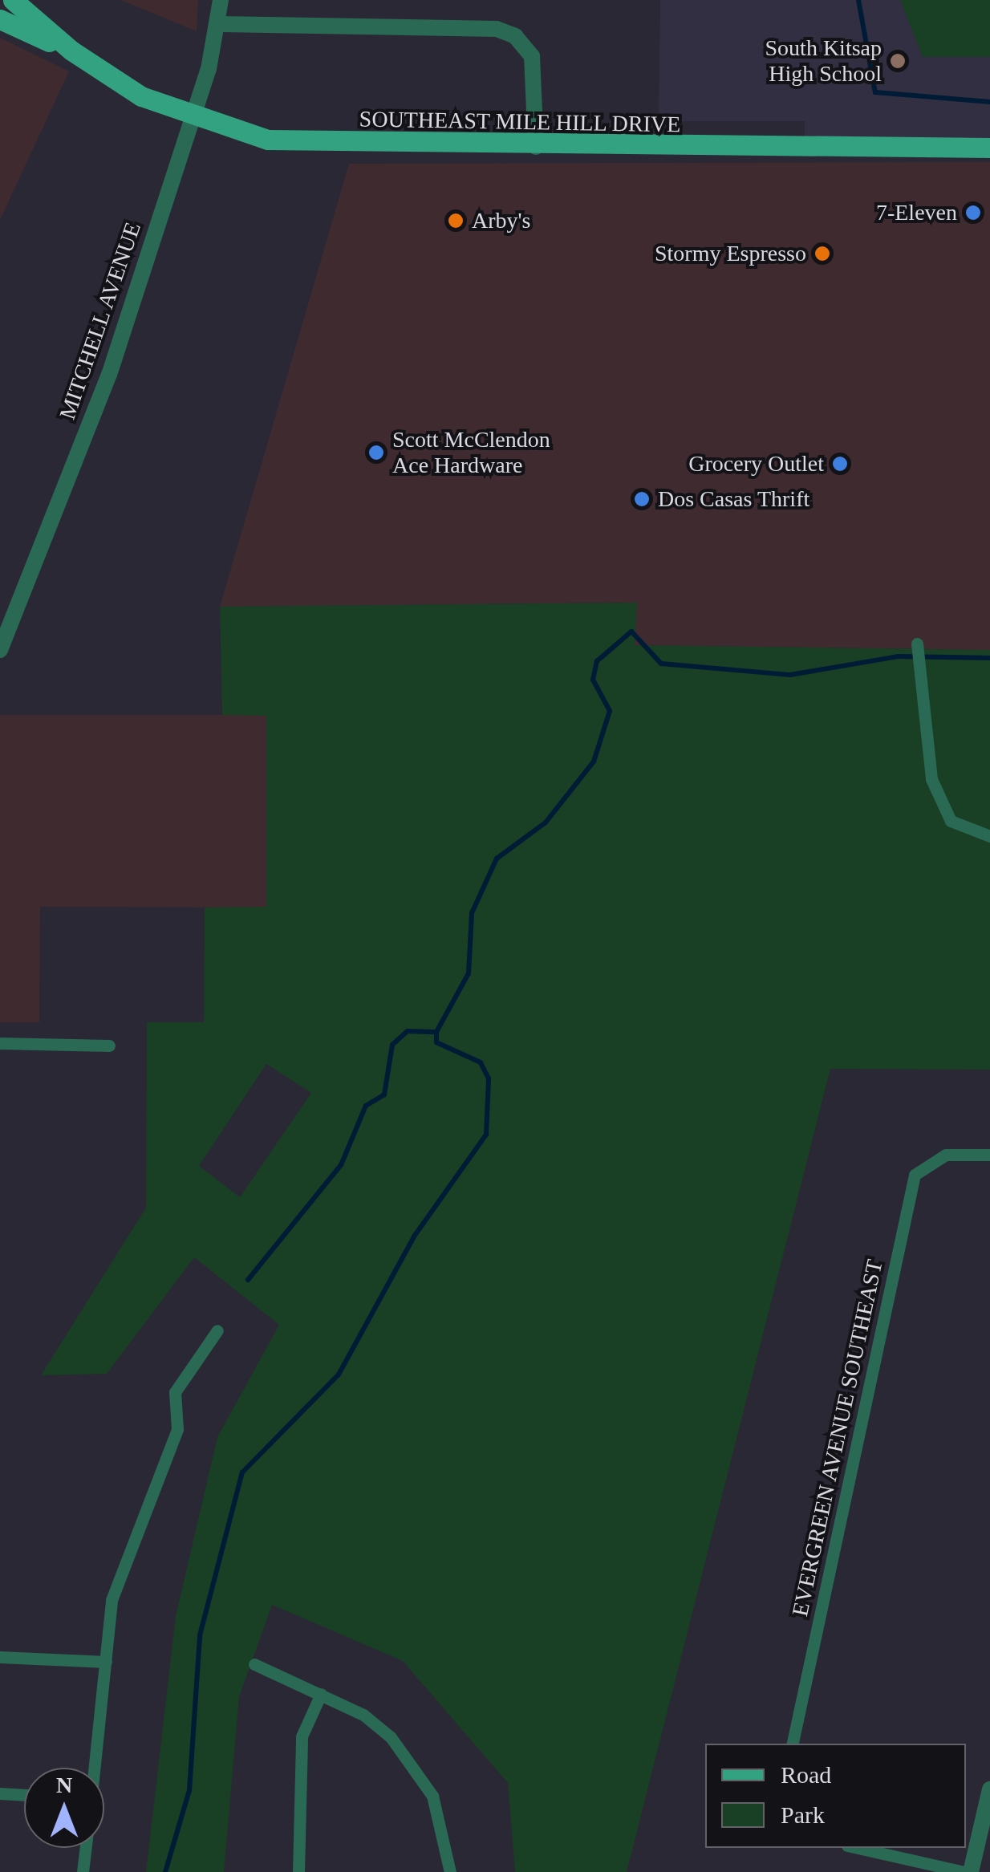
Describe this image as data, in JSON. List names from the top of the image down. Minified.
{"streets":{"main road":["SOUTHEAST MILE HILL DRIVE"],"street":["MITCHELL AVENUE","EVERGREEN AVENUE SOUTHEAST"]},"places":["South Kitsap High School","7-Eleven","Arby's","Stormy Espresso","Scott McClendon Ace Hardware","Grocery Outlet","Dos Casas Thrift"],"legend":["Road","Park"],"north":"top"}
